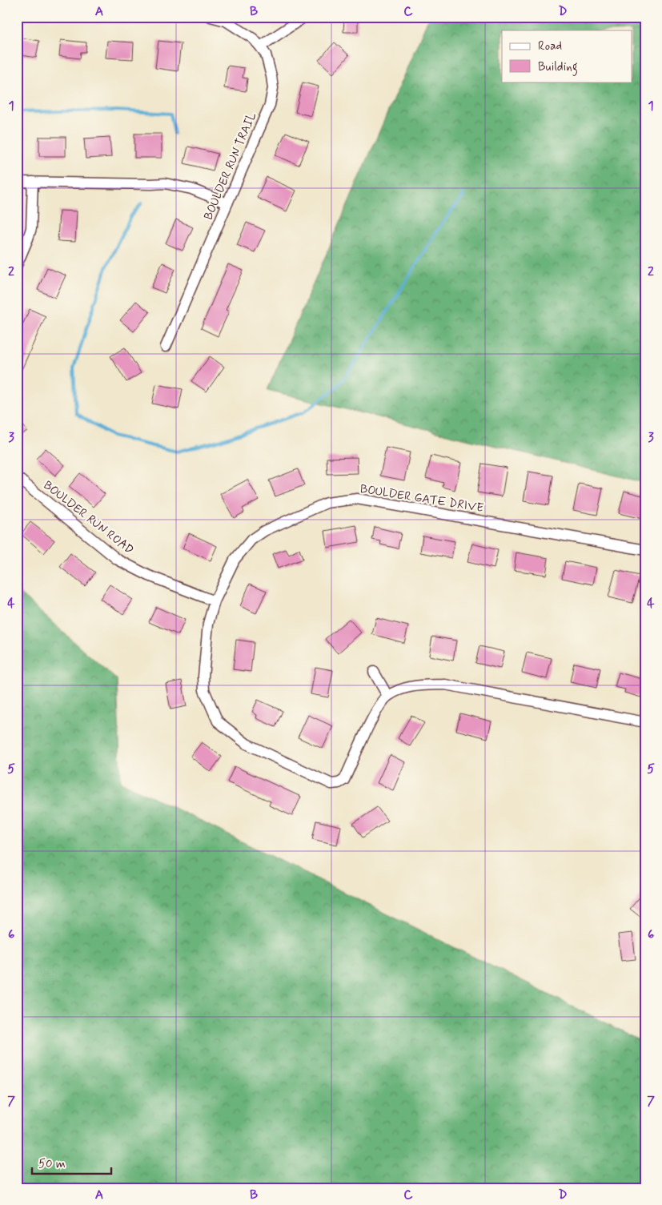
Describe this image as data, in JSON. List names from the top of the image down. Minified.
{"streets":{"street":["BOULDER RUN TRAIL","BOULDER GATE DRIVE","BOULDER RUN ROAD"]},"crossings":[["BOULDER GATE DRIVE","BOULDER RUN ROAD"]],"legend":["Road","Building"],"scale_bar":"50 m","grid":{"columns":["A","B","C","D"],"rows":["1","2","3","4","5","6","7"]}}
